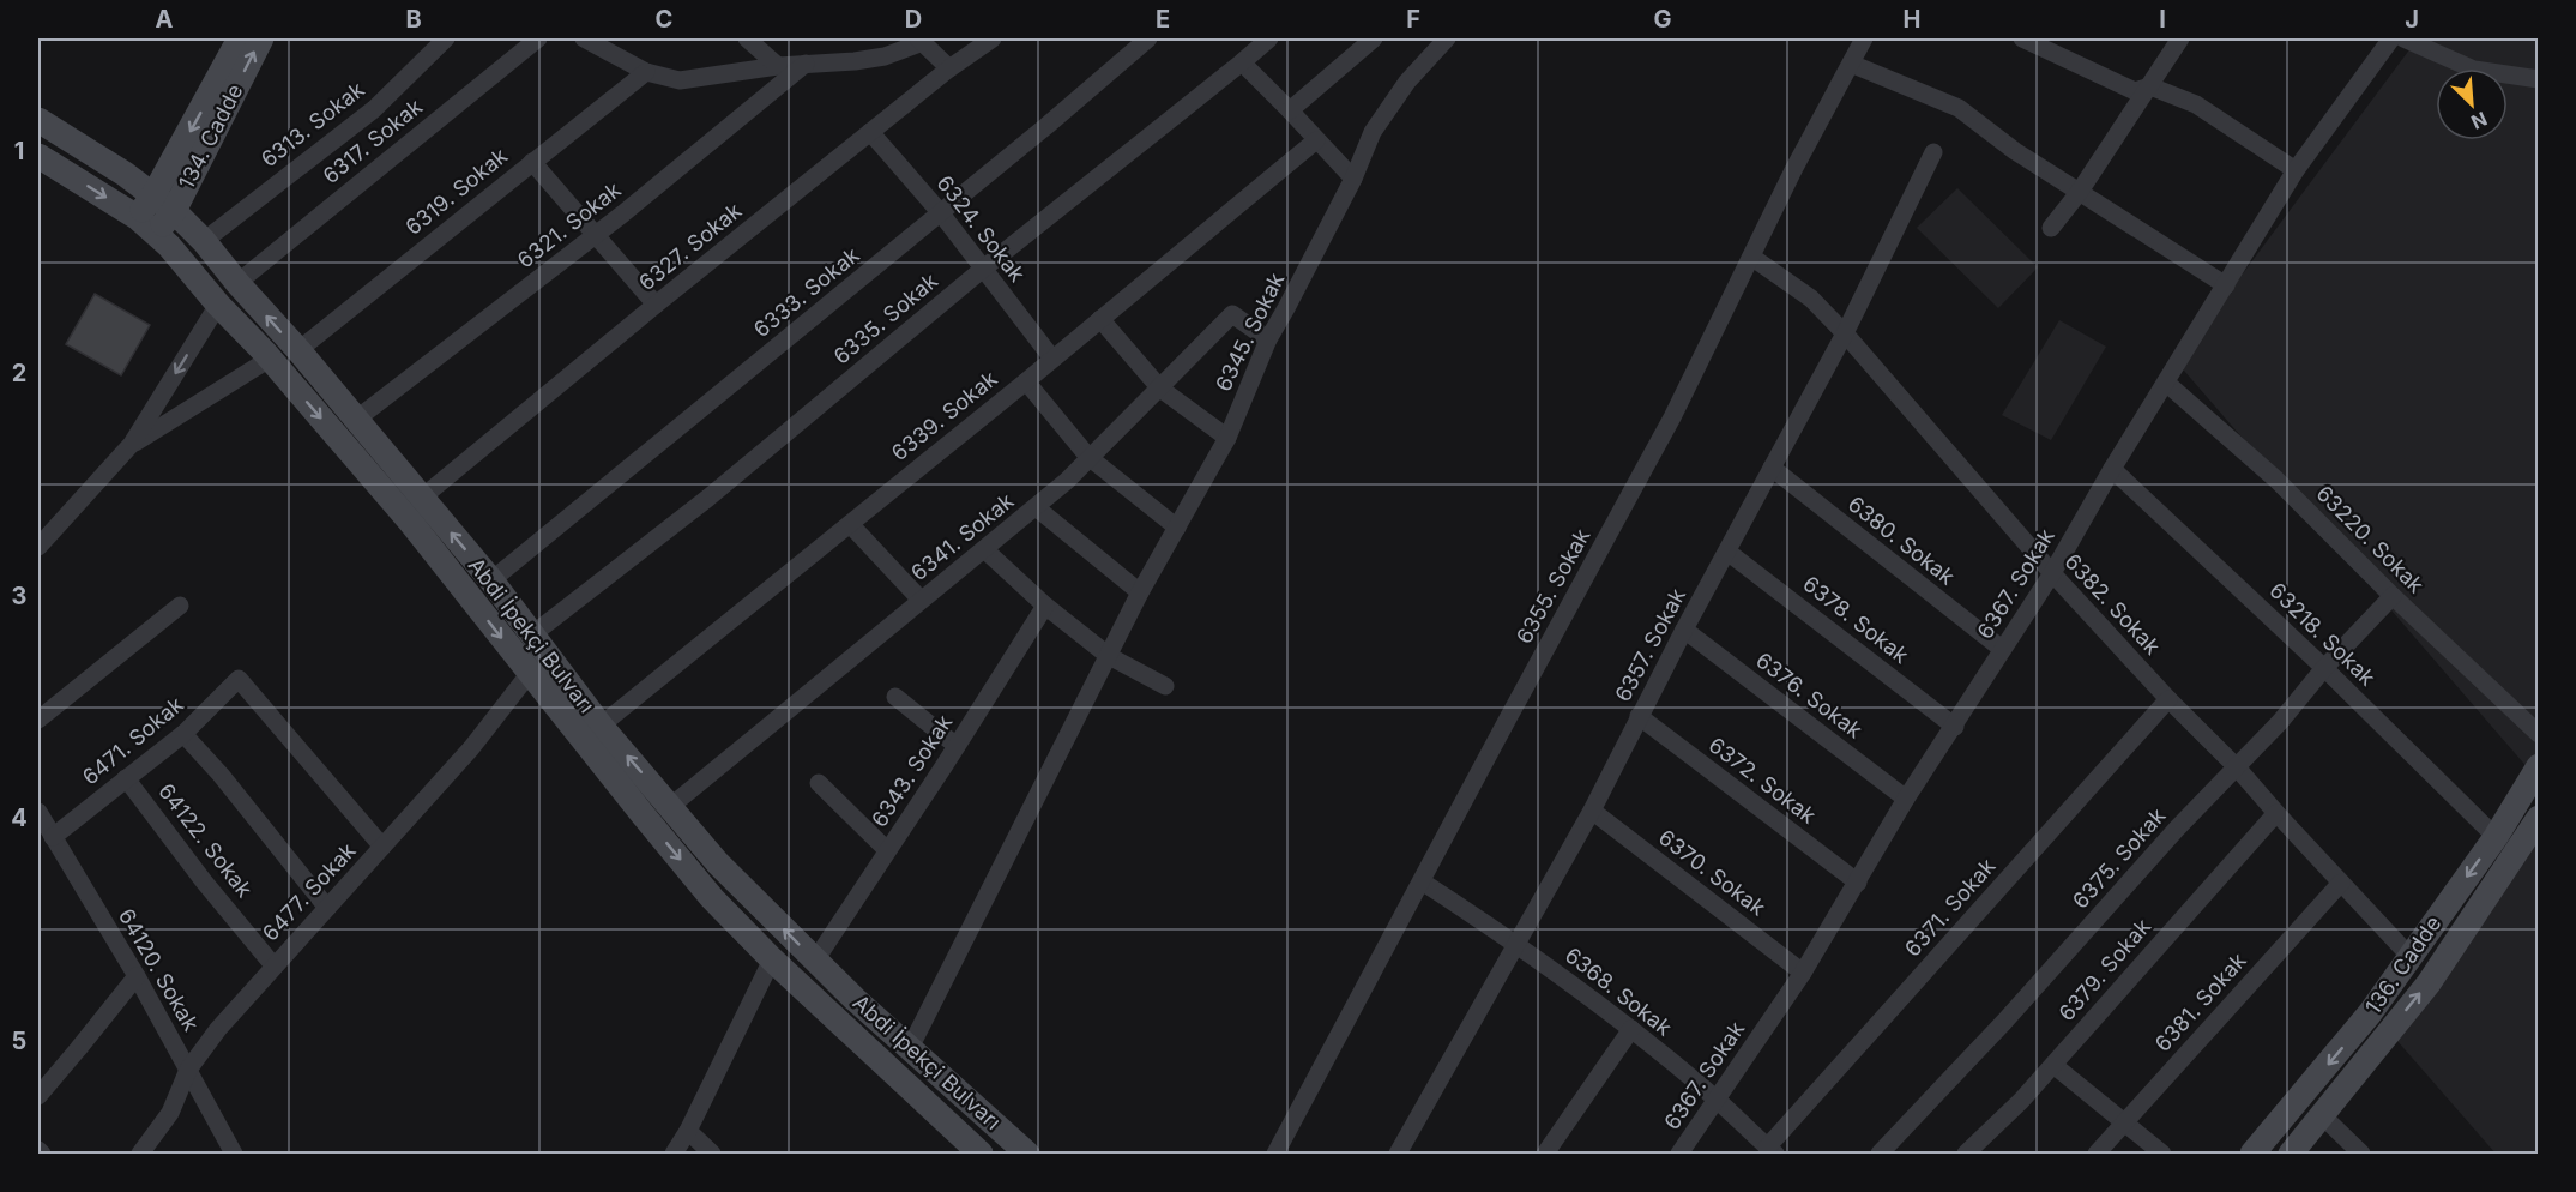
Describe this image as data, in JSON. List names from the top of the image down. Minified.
{"streets":{"street":["6313. Sokak","134. Cadde","6317. Sokak","6319. Sokak","6321. Sokak","6324. Sokak","6327. Sokak","6333. Sokak","6335. Sokak","6345. Sokak","6339. Sokak","6341. Sokak","63220. Sokak","6380. Sokak","6367. Sokak","6355. Sokak","6382. Sokak","6378. Sokak","63218. Sokak","Abdi İpekçi Bulvarı","6357. Sokak","6376. Sokak","6471. Sokak","6343. Sokak","6372. Sokak","64122. Sokak","6375. Sokak","6370. Sokak","6477. Sokak","6371. Sokak","136. Cadde","64120. Sokak","6379. Sokak","6368. Sokak","6381. Sokak"]},"crossings":[["6313. Sokak","Abdi İpekçi Bulvarı"],["134. Cadde","Abdi İpekçi Bulvarı"],["6317. Sokak","Abdi İpekçi Bulvarı"],["6319. Sokak","Abdi İpekçi Bulvarı"],["6321. Sokak","Abdi İpekçi Bulvarı"],["6324. Sokak","6327. Sokak"],["6324. Sokak","6333. Sokak"],["6324. Sokak","6335. Sokak"],["6324. Sokak","6339. Sokak"],["6327. Sokak","Abdi İpekçi Bulvarı"],["6333. Sokak","Abdi İpekçi Bulvarı"],["6335. Sokak","Abdi İpekçi Bulvarı"],["6345. Sokak","6341. Sokak"],["6345. Sokak","Abdi İpekçi Bulvarı"],["6339. Sokak","Abdi İpekçi Bulvarı"],["6341. Sokak","Abdi İpekçi Bulvarı"],["63220. Sokak","6367. Sokak"],["63220. Sokak","6375. Sokak"],["6380. Sokak","6367. Sokak"],["6380. Sokak","6357. Sokak"],["6367. Sokak","6382. Sokak"],["6367. Sokak","6378. Sokak"],["6367. Sokak","63218. Sokak"],["6367. Sokak","6376. Sokak"],["6367. Sokak","6372. Sokak"],["6367. Sokak","6370. Sokak"],["6367. Sokak","6368. Sokak"],["6355. Sokak","6382. Sokak"],["6355. Sokak","6368. Sokak"],["6382. Sokak","6357. Sokak"],["6382. Sokak","6375. Sokak"],["6382. Sokak","6371. Sokak"],["6382. Sokak","136. Cadde"],["6382. Sokak","6379. Sokak"],["6382. Sokak","6381. Sokak"],["6378. Sokak","6357. Sokak"],["63218. Sokak","6375. Sokak"],["63218. Sokak","136. Cadde"],["Abdi İpekçi Bulvarı","6343. Sokak"],["Abdi İpekçi Bulvarı","6477. Sokak"],["6357. Sokak","6376. Sokak"],["6357. Sokak","6372. Sokak"],["6357. Sokak","6370. Sokak"],["6357. Sokak","6368. Sokak"],["6471. Sokak","64122. Sokak"],["6471. Sokak","6477. Sokak"],["6471. Sokak","64120. Sokak"],["64122. Sokak","6477. Sokak"],["6477. Sokak","64120. Sokak"],["6371. Sokak","6368. Sokak"]],"north":"bottom right","grid":{"columns":["A","B","C","D","E","F","G","H","I","J"],"rows":["1","2","3","4","5"]}}
